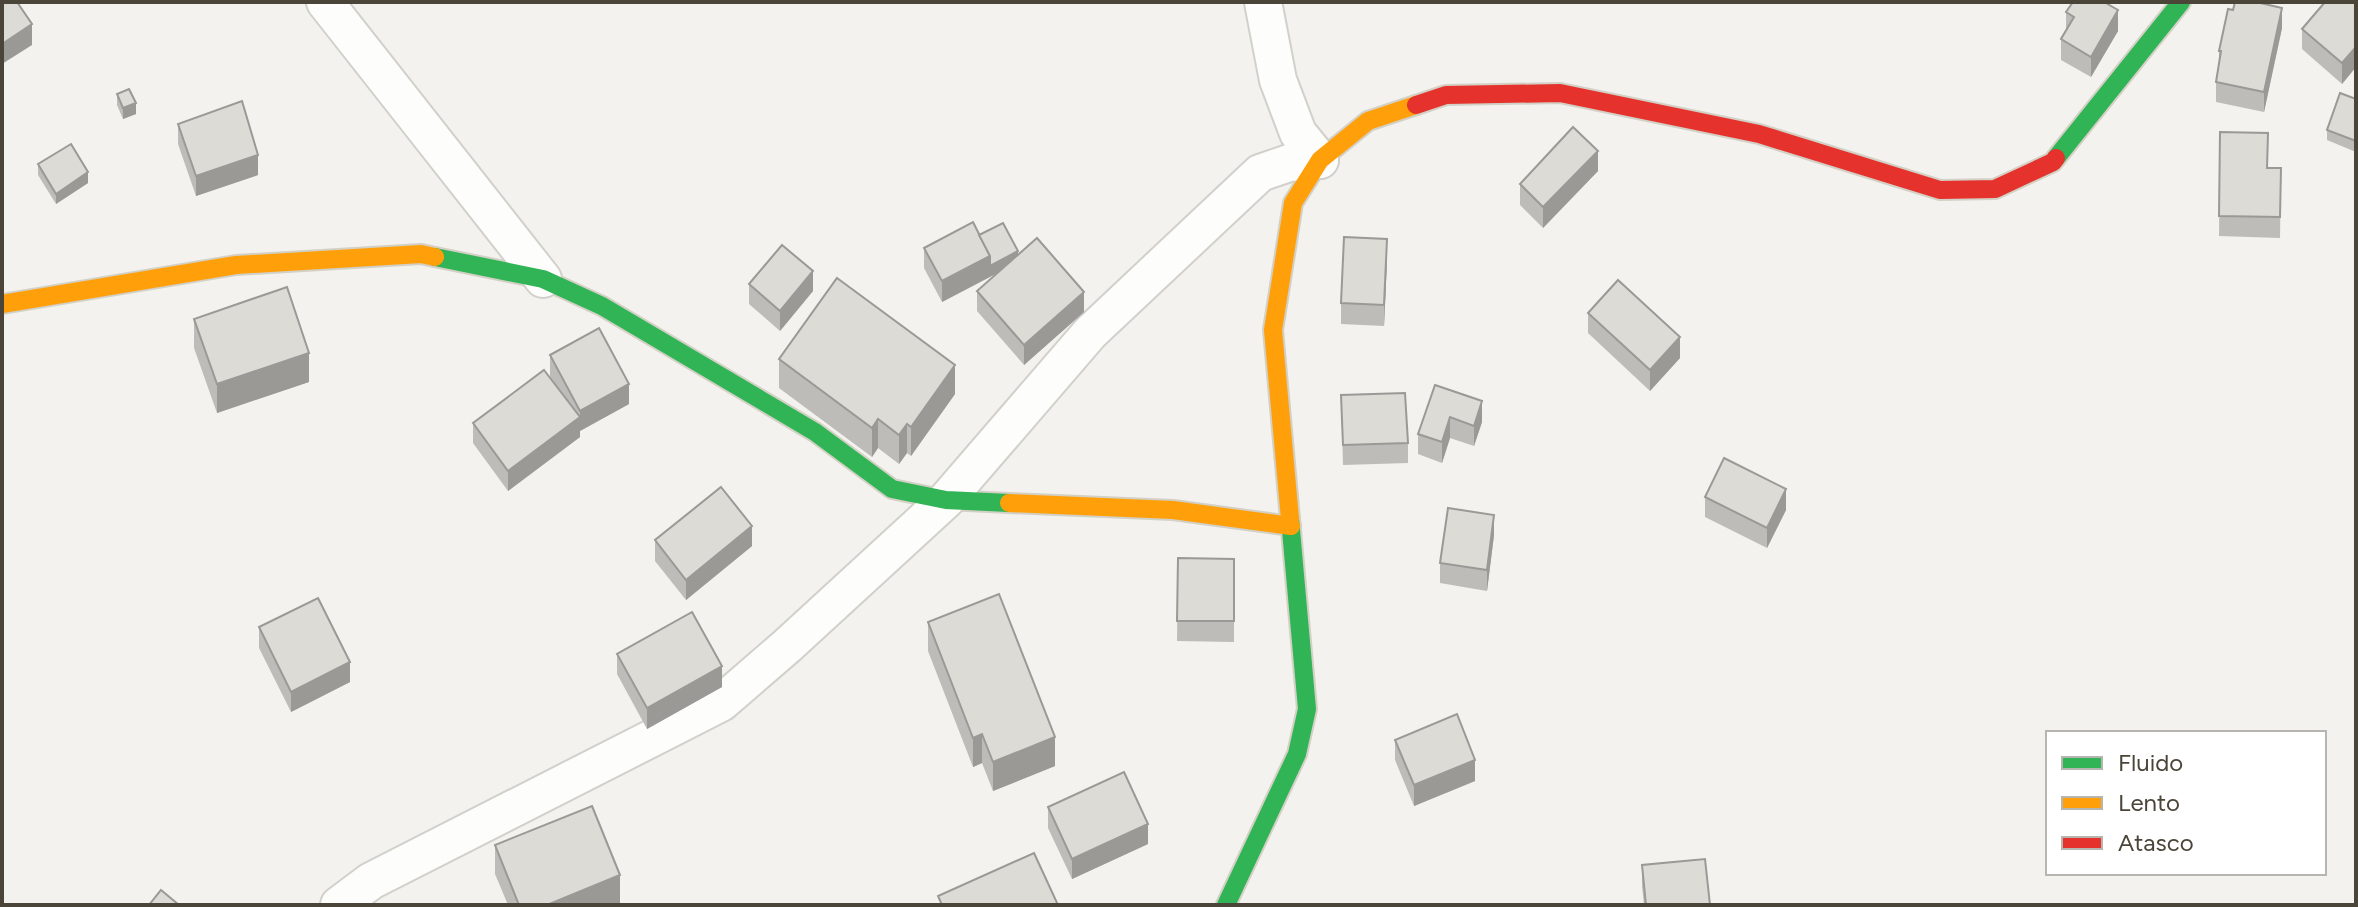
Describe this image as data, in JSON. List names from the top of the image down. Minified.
{"legend":["Fluido","Lento","Atasco"]}
